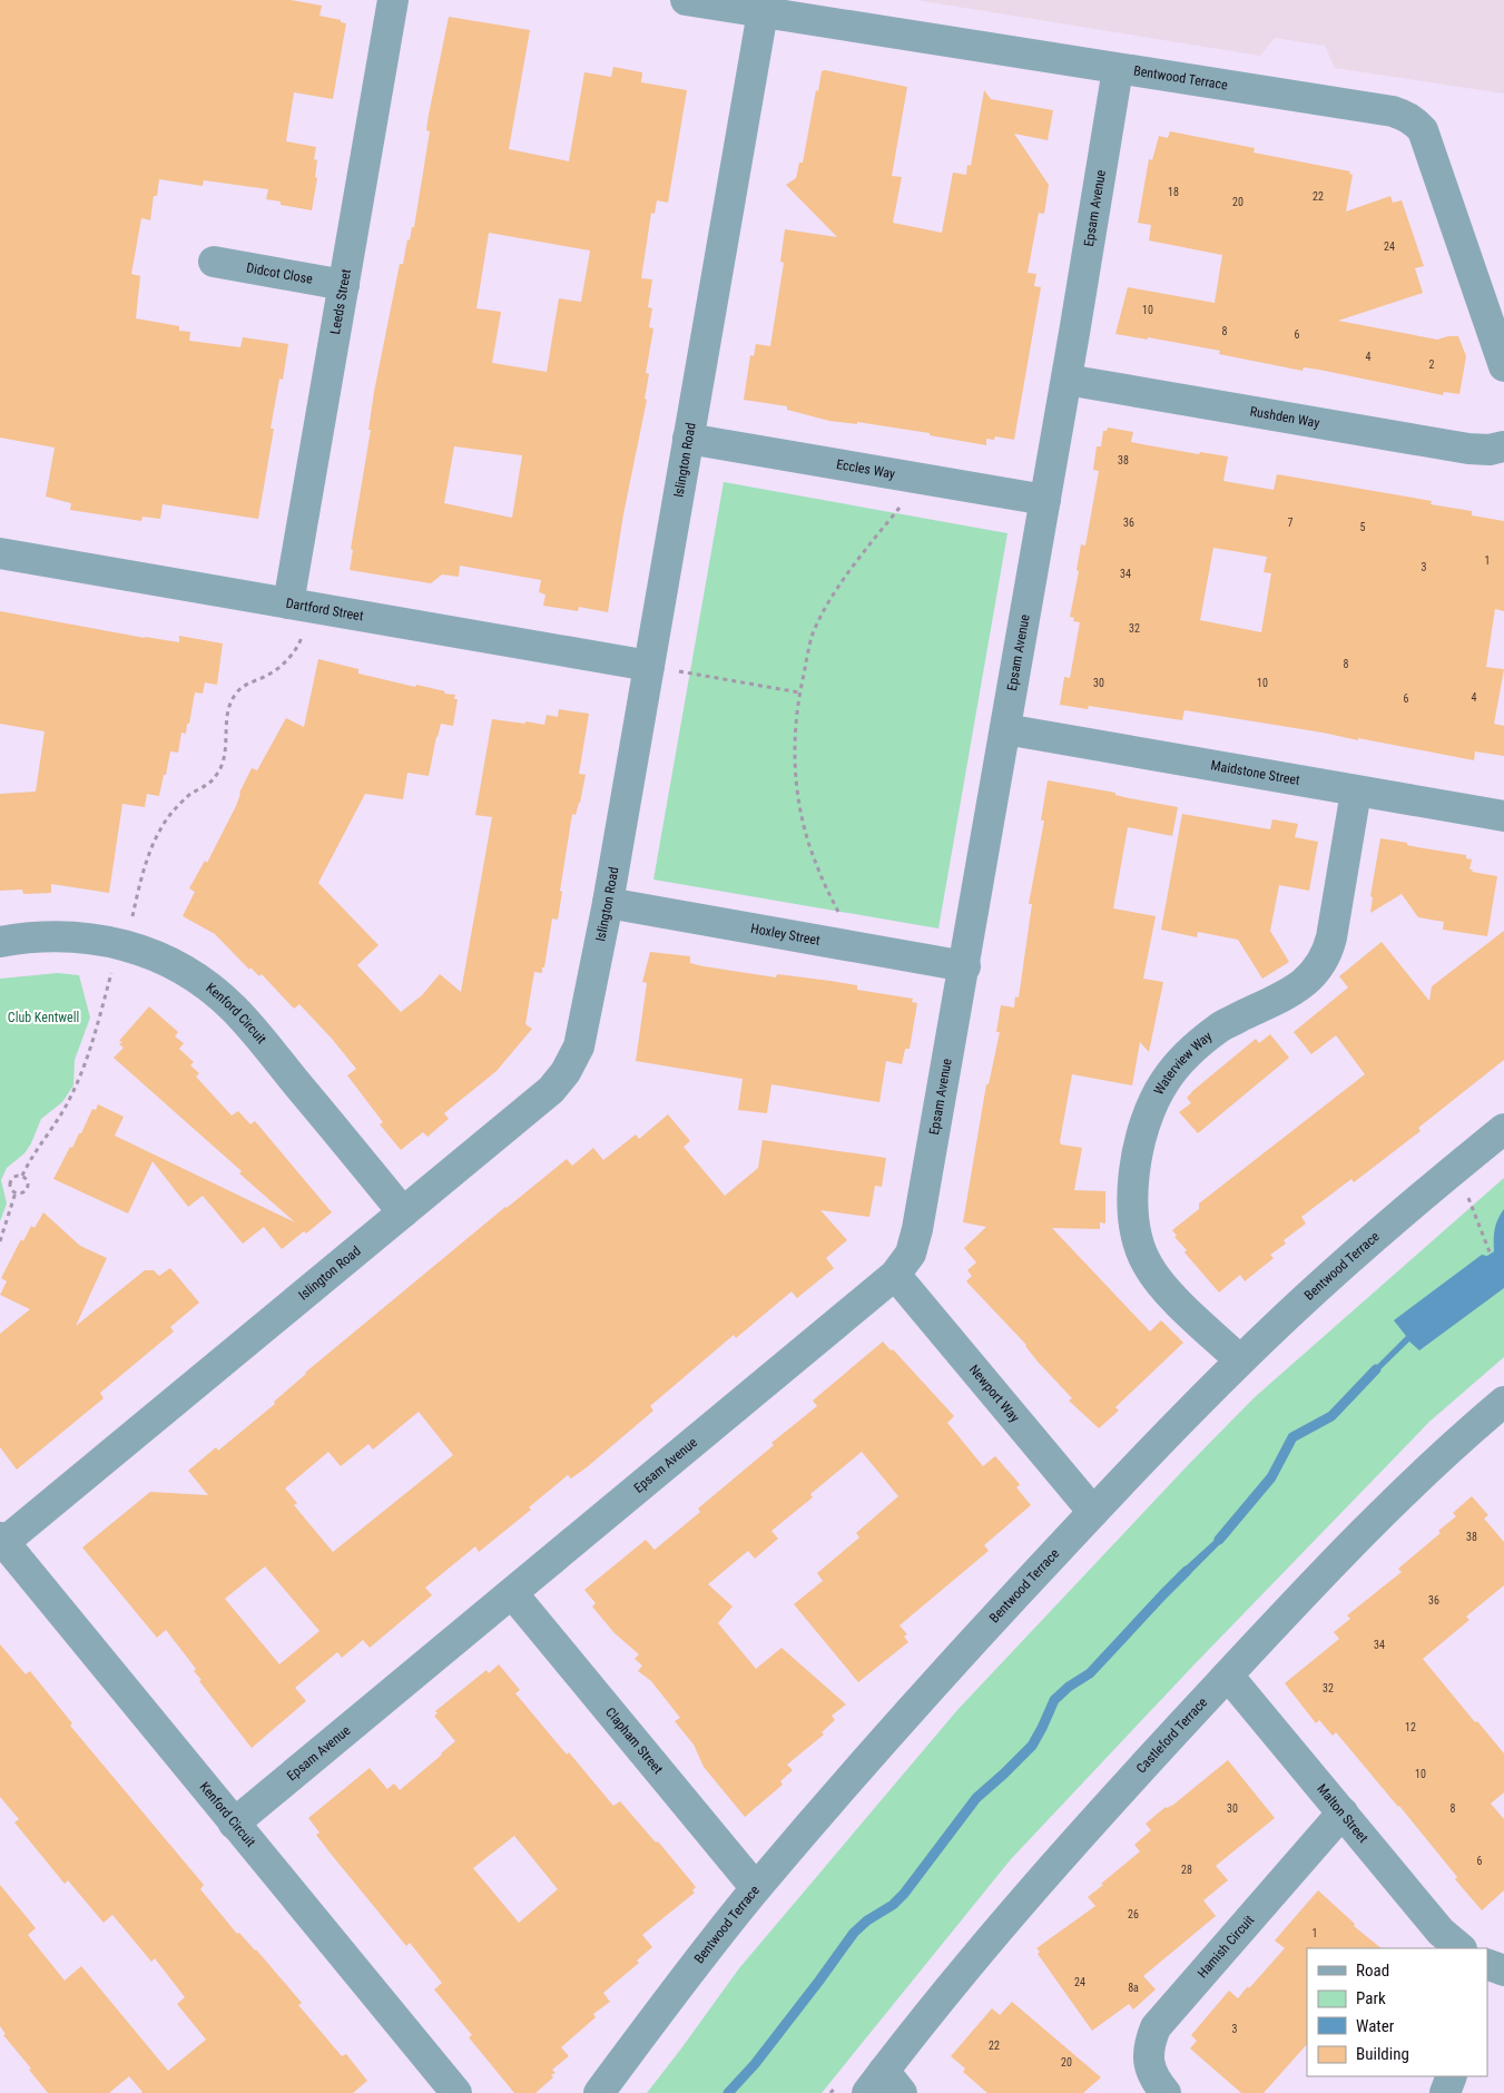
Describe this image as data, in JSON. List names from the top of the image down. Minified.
{"streets":{"street":["Bentwood Terrace","Epsam Avenue","Didcot Close","Leeds Street","Rushden Way","Islington Road","Eccles Way","Dartford Street","Maidstone Street","Hoxley Street","Kenford Circuit","Waterview Way","Newport Way","Castleford Terrace","Clapham Street","Malton Street","Hamish Circuit"]},"crossings":[["Bentwood Terrace","Epsam Avenue"],["Bentwood Terrace","Islington Road"],["Bentwood Terrace","Waterview Way"],["Bentwood Terrace","Newport Way"],["Bentwood Terrace","Clapham Street"],["Epsam Avenue","Rushden Way"],["Epsam Avenue","Eccles Way"],["Epsam Avenue","Maidstone Street"],["Epsam Avenue","Hoxley Street"],["Epsam Avenue","Kenford Circuit"],["Epsam Avenue","Newport Way"],["Epsam Avenue","Clapham Street"],["Didcot Close","Leeds Street"],["Leeds Street","Dartford Street"],["Islington Road","Eccles Way"],["Islington Road","Dartford Street"],["Islington Road","Hoxley Street"],["Islington Road","Kenford Circuit"],["Maidstone Street","Waterview Way"],["Castleford Terrace","Malton Street"],["Malton Street","Hamish Circuit"]],"parks":["Club Kentwell"],"house_numbers":["18","22","20","24","10","8","6","4","2","38","36","7","5","1","3","34","32","8","30","10","4","6","38","36","34","32","12","10","30","8","6","28","26","1","24","8a","3","22","20"],"legend":["Road","Park","Water","Building"]}
